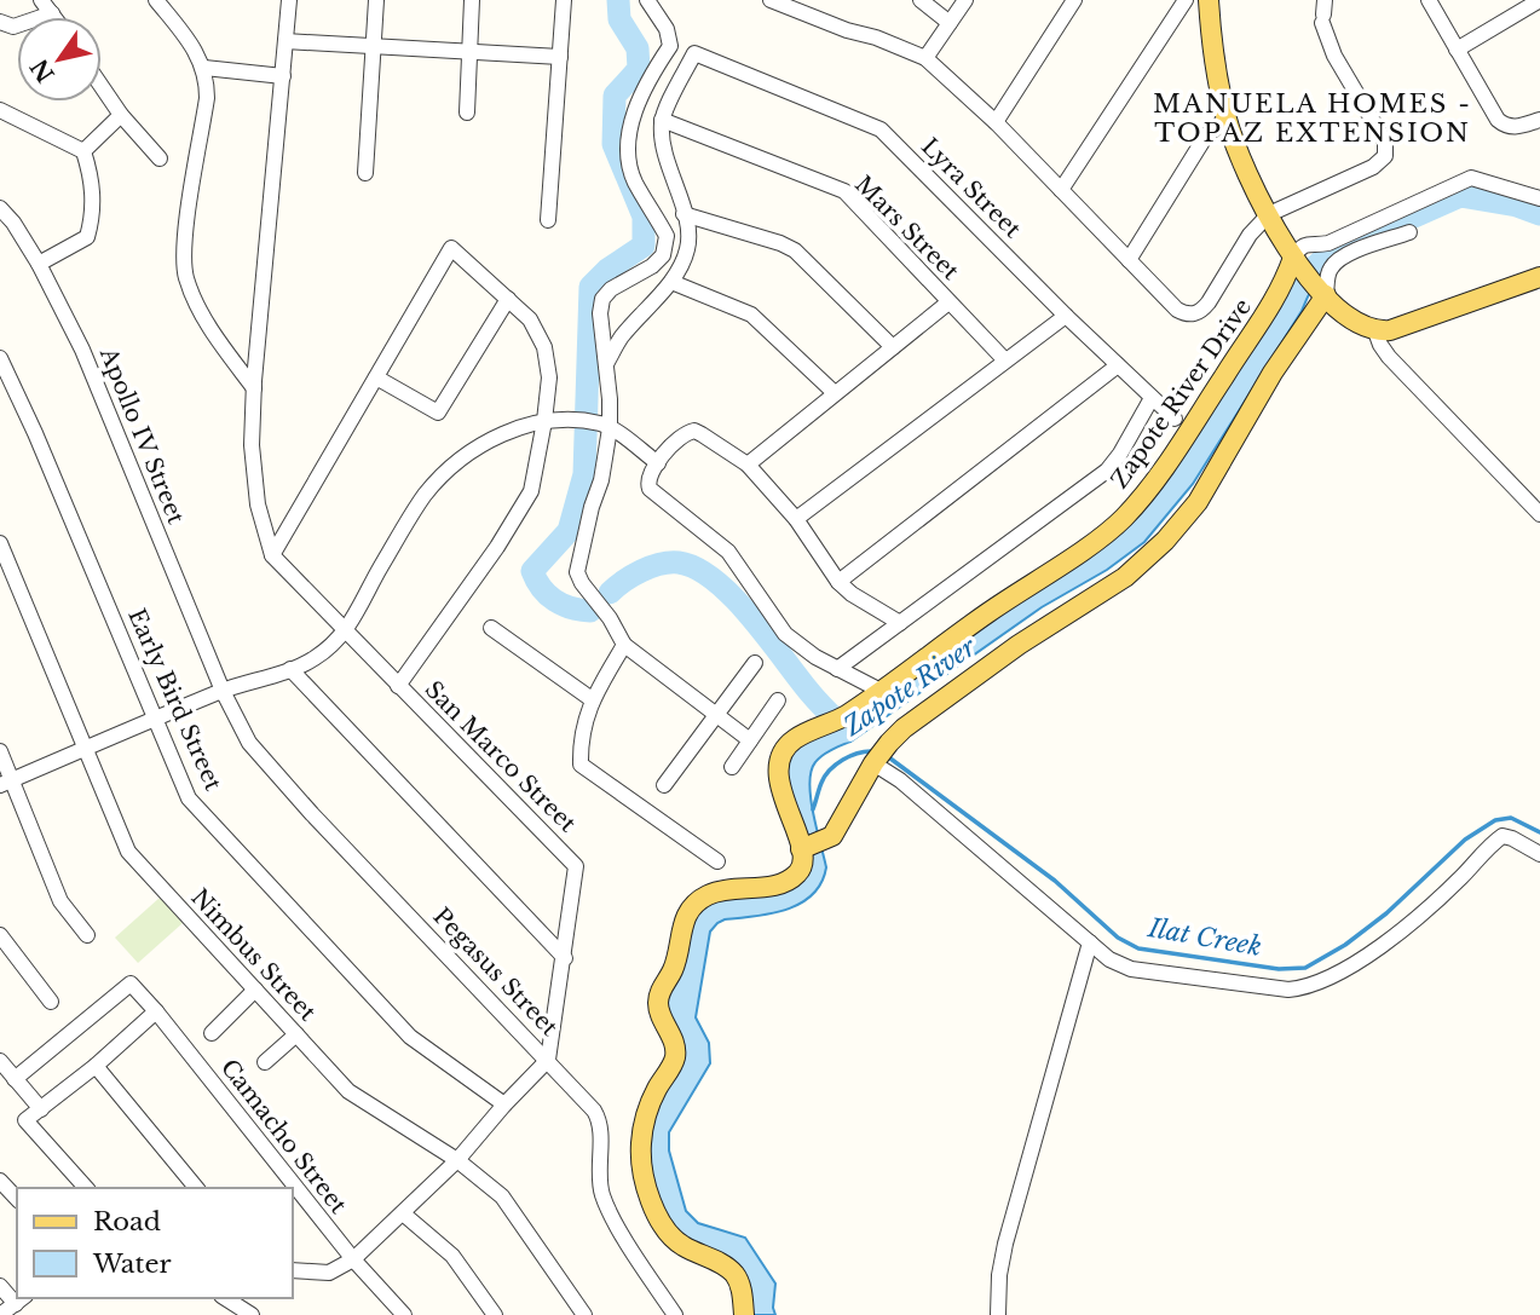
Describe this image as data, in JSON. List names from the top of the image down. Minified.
{"streets":{"main road":["Zapote River Drive"],"street":["Lyra Street","Mars Street","Apollo IV Street","Early Bird Street","San Marco Street","Nimbus Street","Pegasus Street","Camacho Street"]},"crossings":[["Lyra Street","Mars Street"],["Apollo IV Street","Pegasus Street"],["San Marco Street","Pegasus Street"]],"districts":["MANUELA HOMES - TOPAZ EXTENSION"],"water":["Zapote River","Ilat Creek"],"legend":["Road","Water"],"north":"bottom left"}
